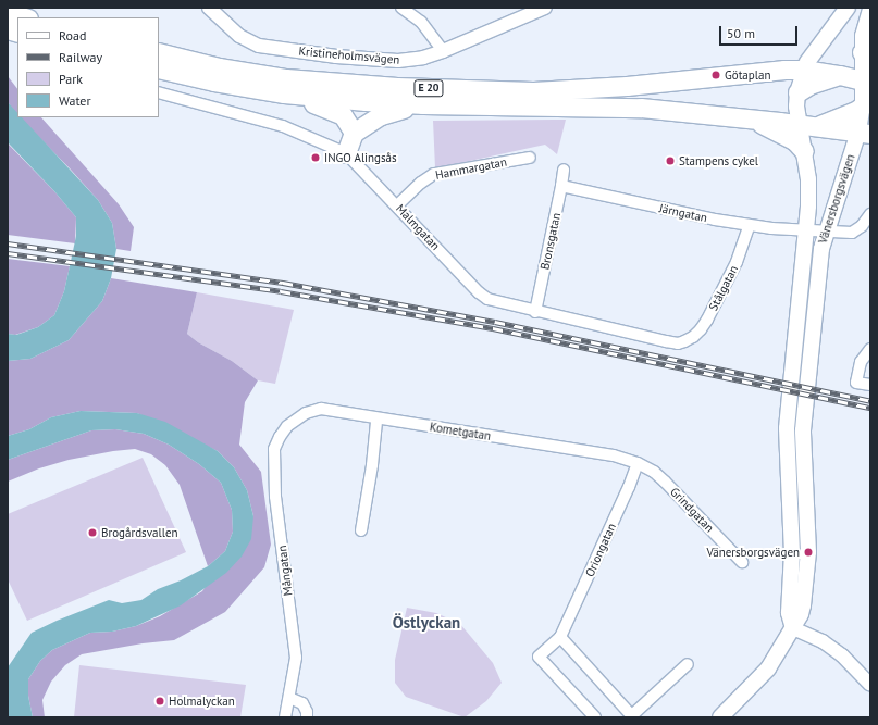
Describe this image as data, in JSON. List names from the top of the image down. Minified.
{"streets":{"highway":["E 20"],"main road":["Vänersborgsvägen"],"street":["Kristineholmsvägen","Hammargatan","Järngatan","Malmgatan","Bronsgatan","Stålgatan","Kometgatan","Grindgatan","Oriongatan","Mångatan"]},"crossings":[["E 20","Vänersborgsvägen"],["Hammargatan","Malmgatan"],["Vänersborgsvägen","Järngatan"],["Järngatan","Bronsgatan"],["Järngatan","Stålgatan"],["Malmgatan","Bronsgatan"],["Malmgatan","Stålgatan"],["Kometgatan","Grindgatan"],["Kometgatan","Oriongatan"],["Kometgatan","Mångatan"],["Grindgatan","Oriongatan"]],"districts":["Östlyckan"],"places":["Götaplan","INGO Alingsås","Stampens cykel","Brogårdsvallen","Vänersborgsvägen","Holmalyckan"],"legend":["Road","Railway","Park","Water"],"scale_bar":"50 m"}
